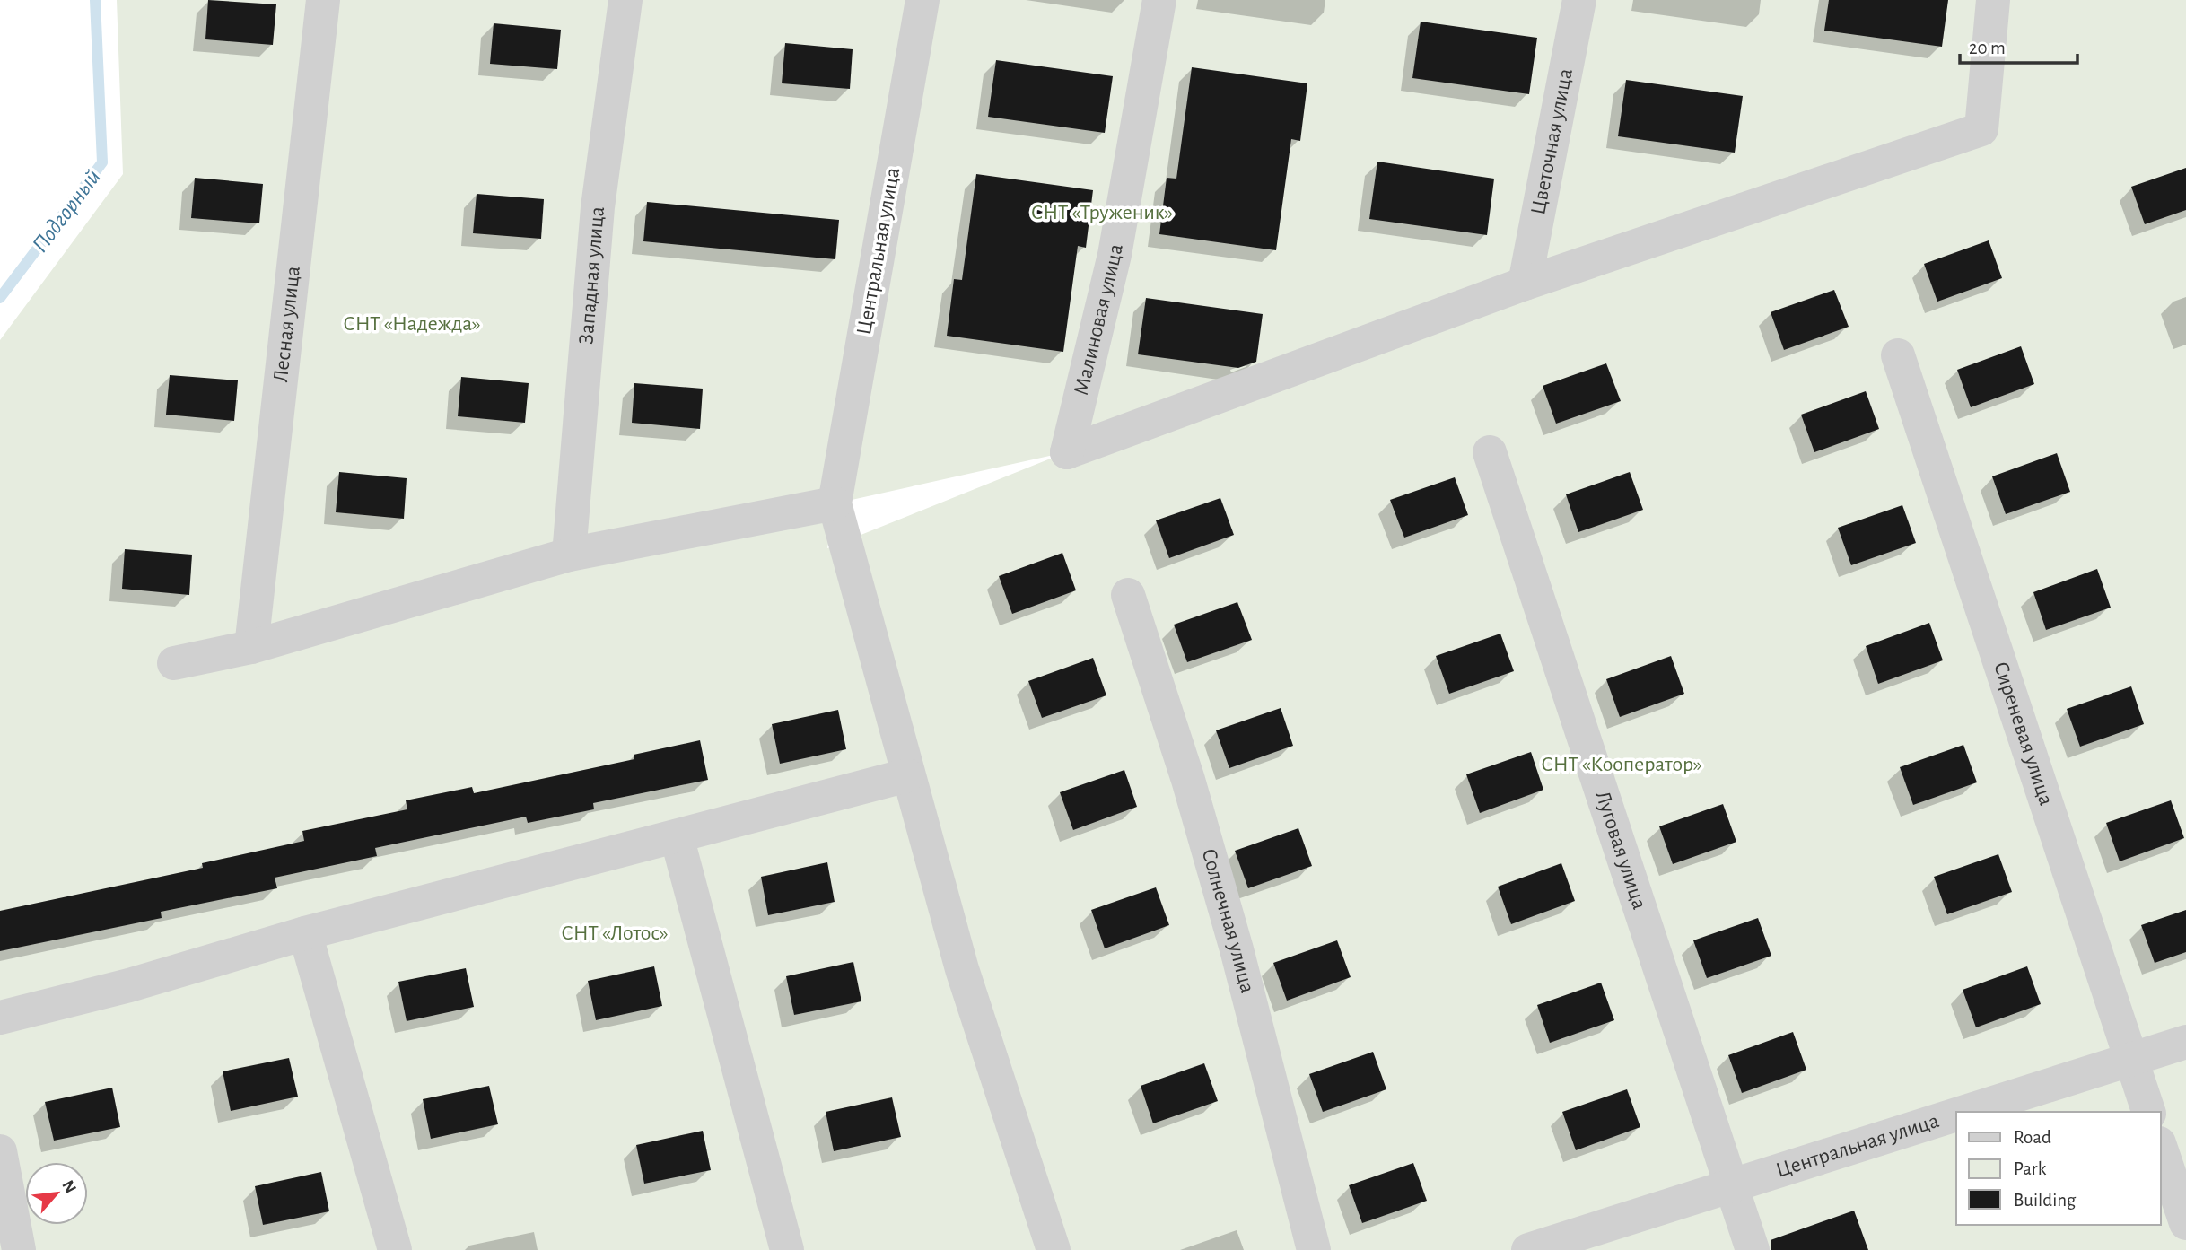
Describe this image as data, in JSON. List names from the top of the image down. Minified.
{"streets":{"street":["Цветочная улица","Центральная улица","Западная улица","Малиновая улица","Лесная улица","Сиреневая улица","Луговая улица","Солнечная улица"]},"crossings":[["Цветочная улица","Малиновая улица"],["Центральная улица","Сиреневая улица"],["Центральная улица","Луговая улица"]],"water":["Подгорный"],"parks":["СНТ «Труженик»","СНТ «Надежда»","СНТ «Кооператор»","СНТ «Лотос»"],"legend":["Road","Park","Building"],"scale_bar":"20 m","north":"top right"}
